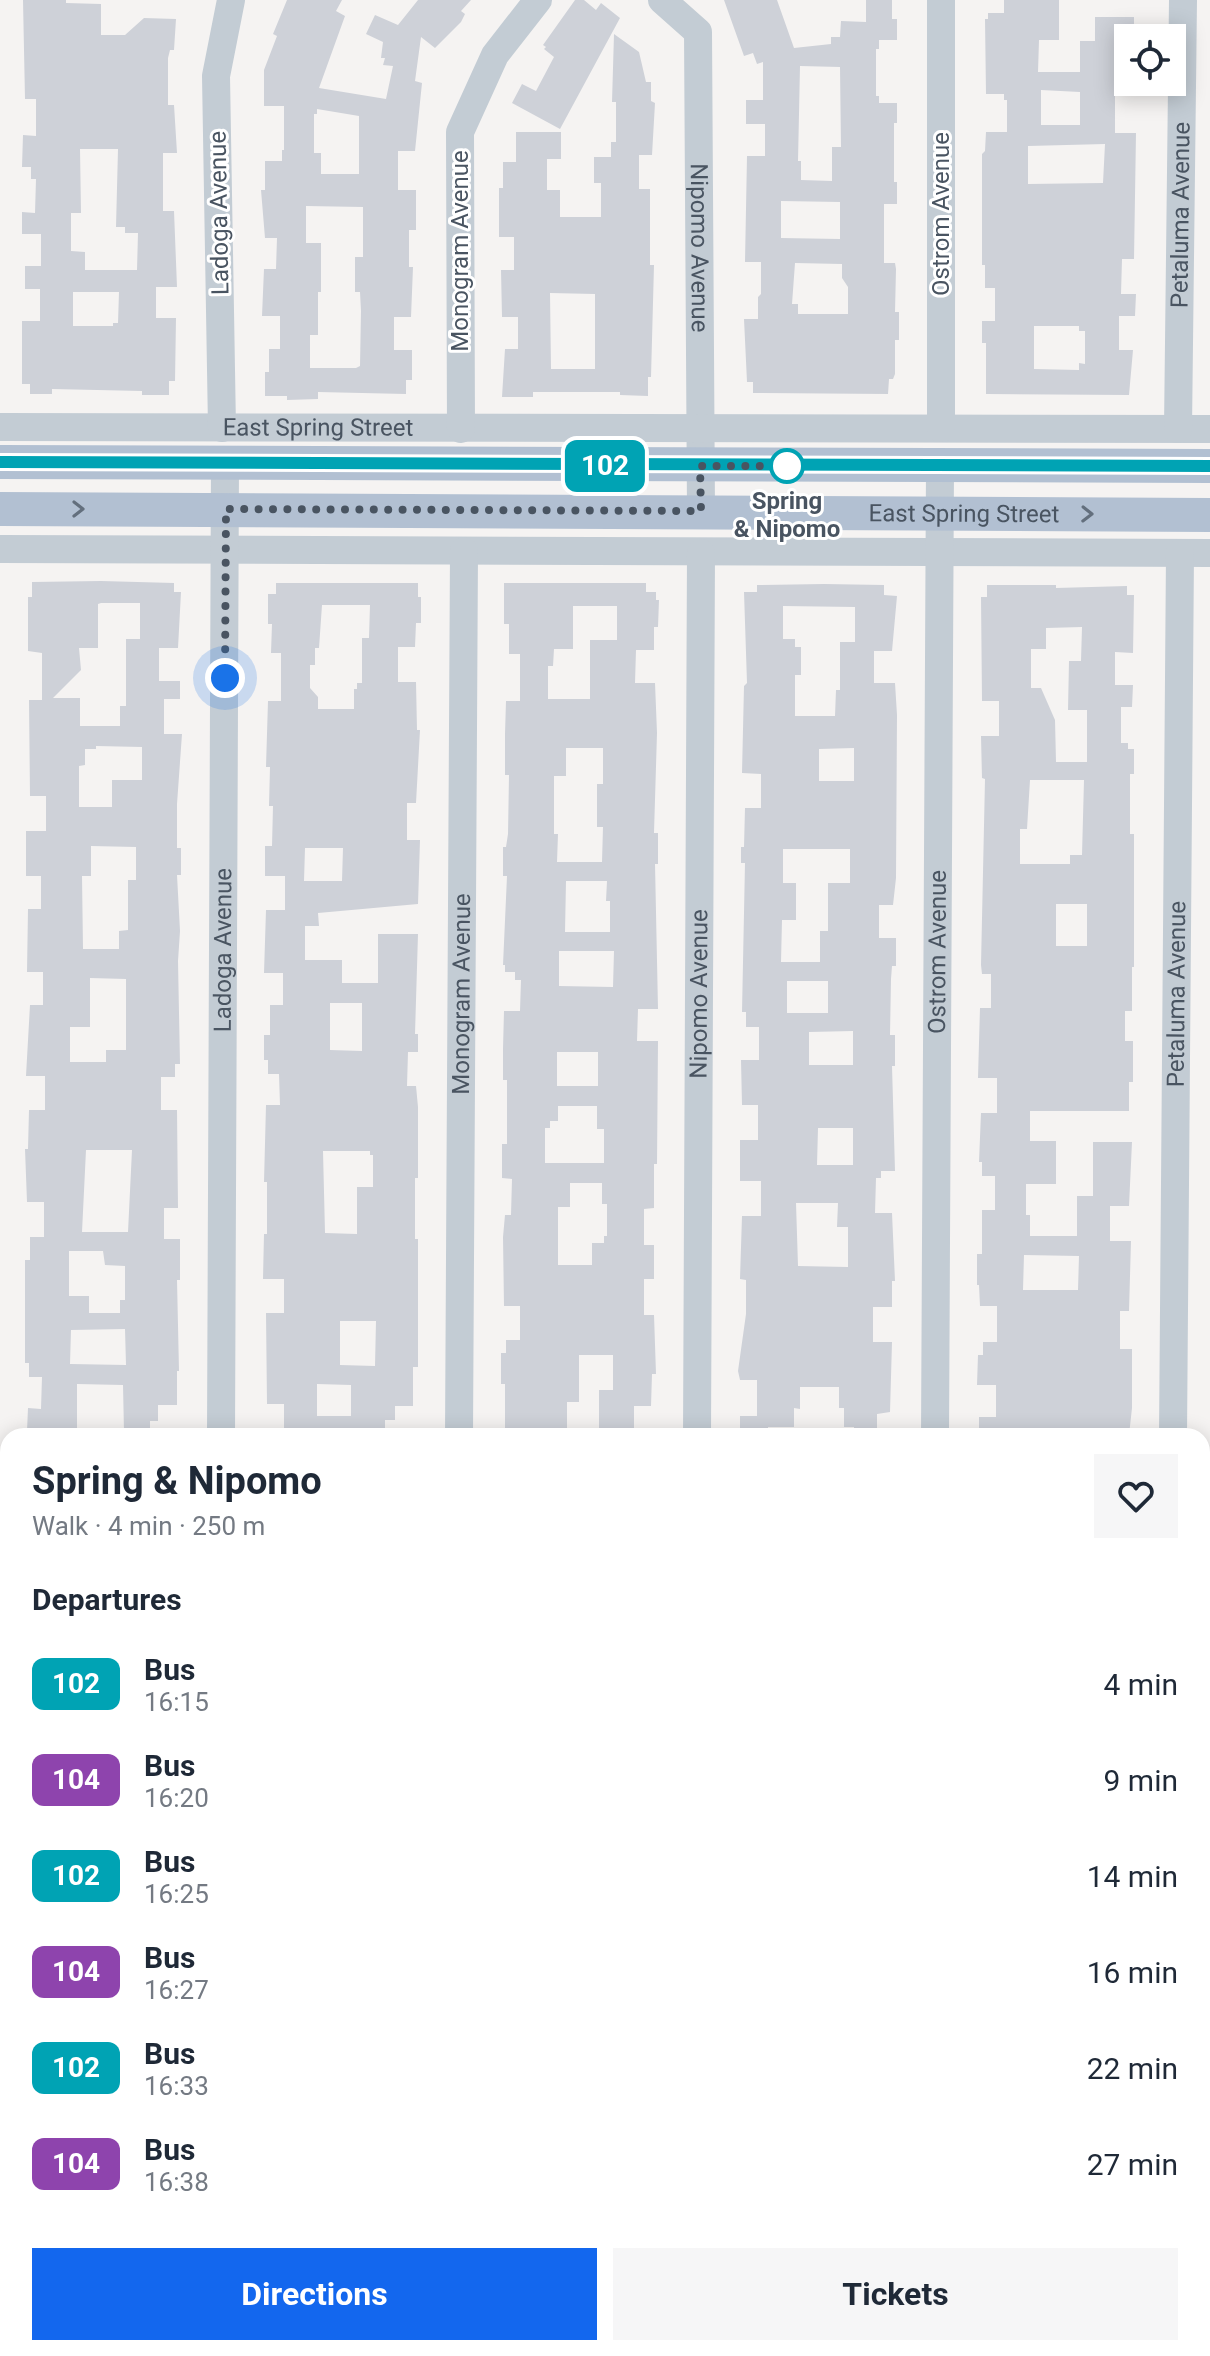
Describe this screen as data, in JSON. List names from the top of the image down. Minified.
{"streets":{"main road":["East Spring Street"],"street":["Ladoga Avenue","Ostrom Avenue","Petaluma Avenue","Nipomo Avenue","Monogram Avenue"]},"crossings":[["Ladoga Avenue","East Spring Street"],["Ostrom Avenue","East Spring Street"],["Petaluma Avenue","East Spring Street"],["Nipomo Avenue","East Spring Street"],["Monogram Avenue","East Spring Street"]],"places":["Spring & Nipomo"],"lines":["bus line 102"],"page":{"on_map":"102","heading":[["Spring & Nipomo","Walk · 4 min · 250 m"],"Departures"],"list":[{"mark":"102","name":"Bus","note":"16:15","value":"4 min"},{"mark":"104","name":"Bus","note":"16:20","value":"9 min"},{"mark":"102","name":"Bus","note":"16:25","value":"14 min"},{"mark":"104","name":"Bus","note":"16:27","value":"16 min"},{"mark":"102","name":"Bus","note":"16:33","value":"22 min"},{"mark":"104","name":"Bus","note":"16:38","value":"27 min"}],"buttons":["Directions","Tickets"]}}
